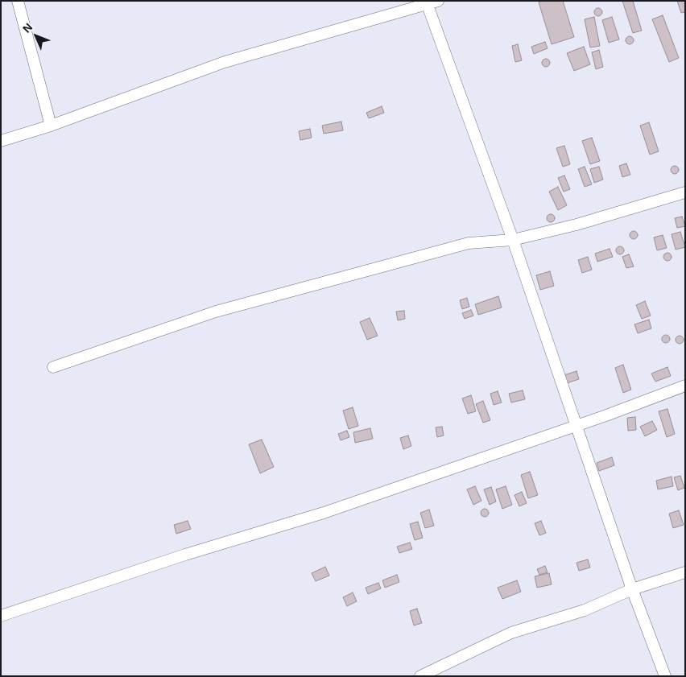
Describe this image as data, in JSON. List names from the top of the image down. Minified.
{"north":"top left"}
